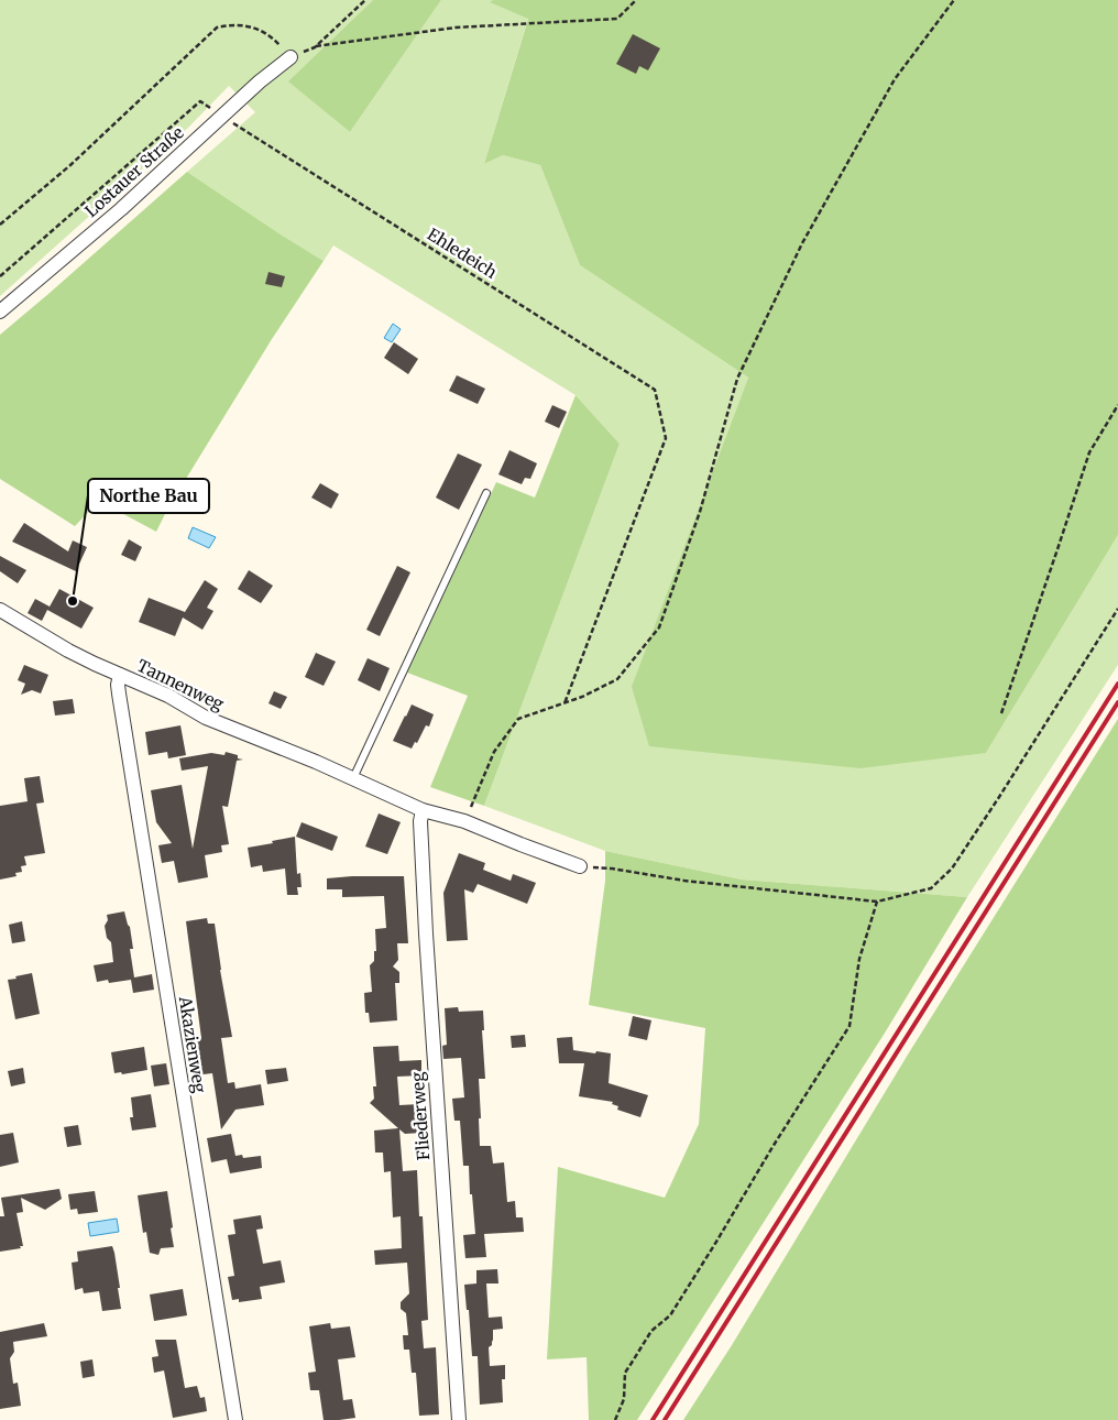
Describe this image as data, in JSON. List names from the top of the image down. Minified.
{"streets":{"street":["Lostauer Straße","Tannenweg","Akazienweg","Fliederweg"],"path":["Ehledeich"]},"crossings":[["Lostauer Straße","Ehledeich"],["Tannenweg","Akazienweg"],["Tannenweg","Fliederweg"]],"places":["Northe Bau"]}
